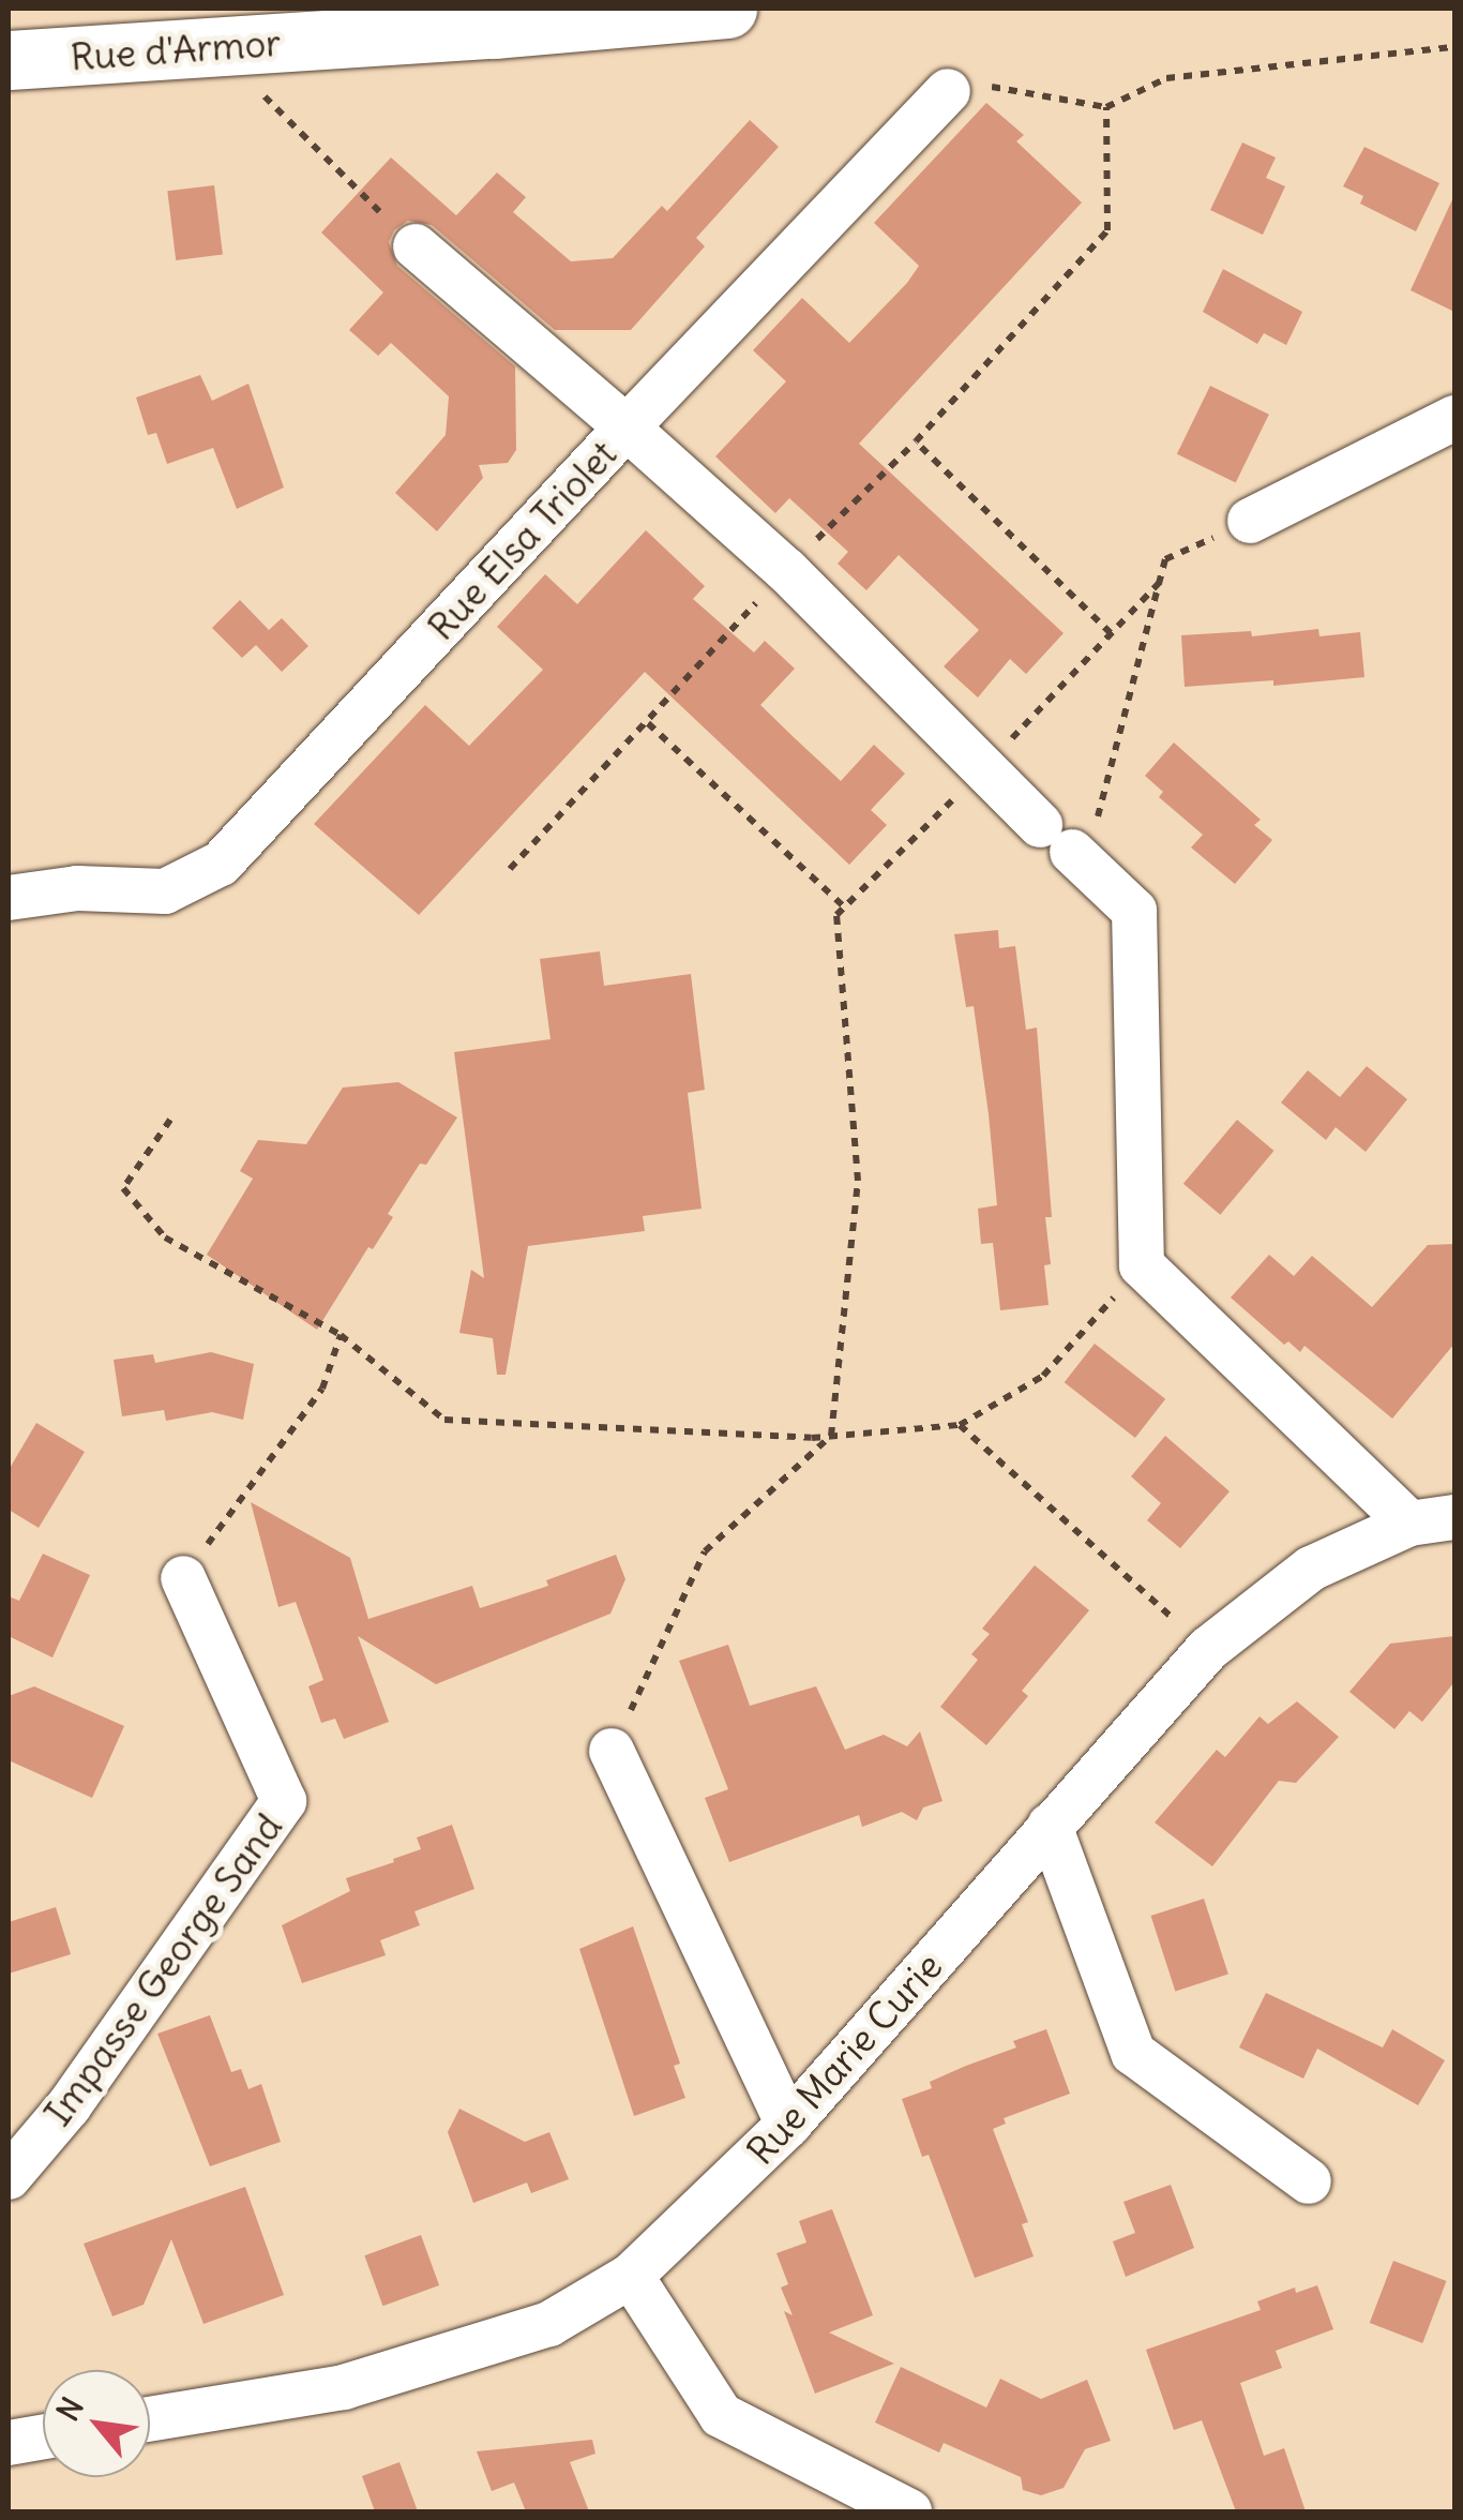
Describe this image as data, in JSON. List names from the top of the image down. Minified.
{"streets":{"main road":["Rue d'Armor"],"street":["Rue Elsa Triolet","Impasse George Sand","Rue Marie Curie"]},"north":"top left"}
